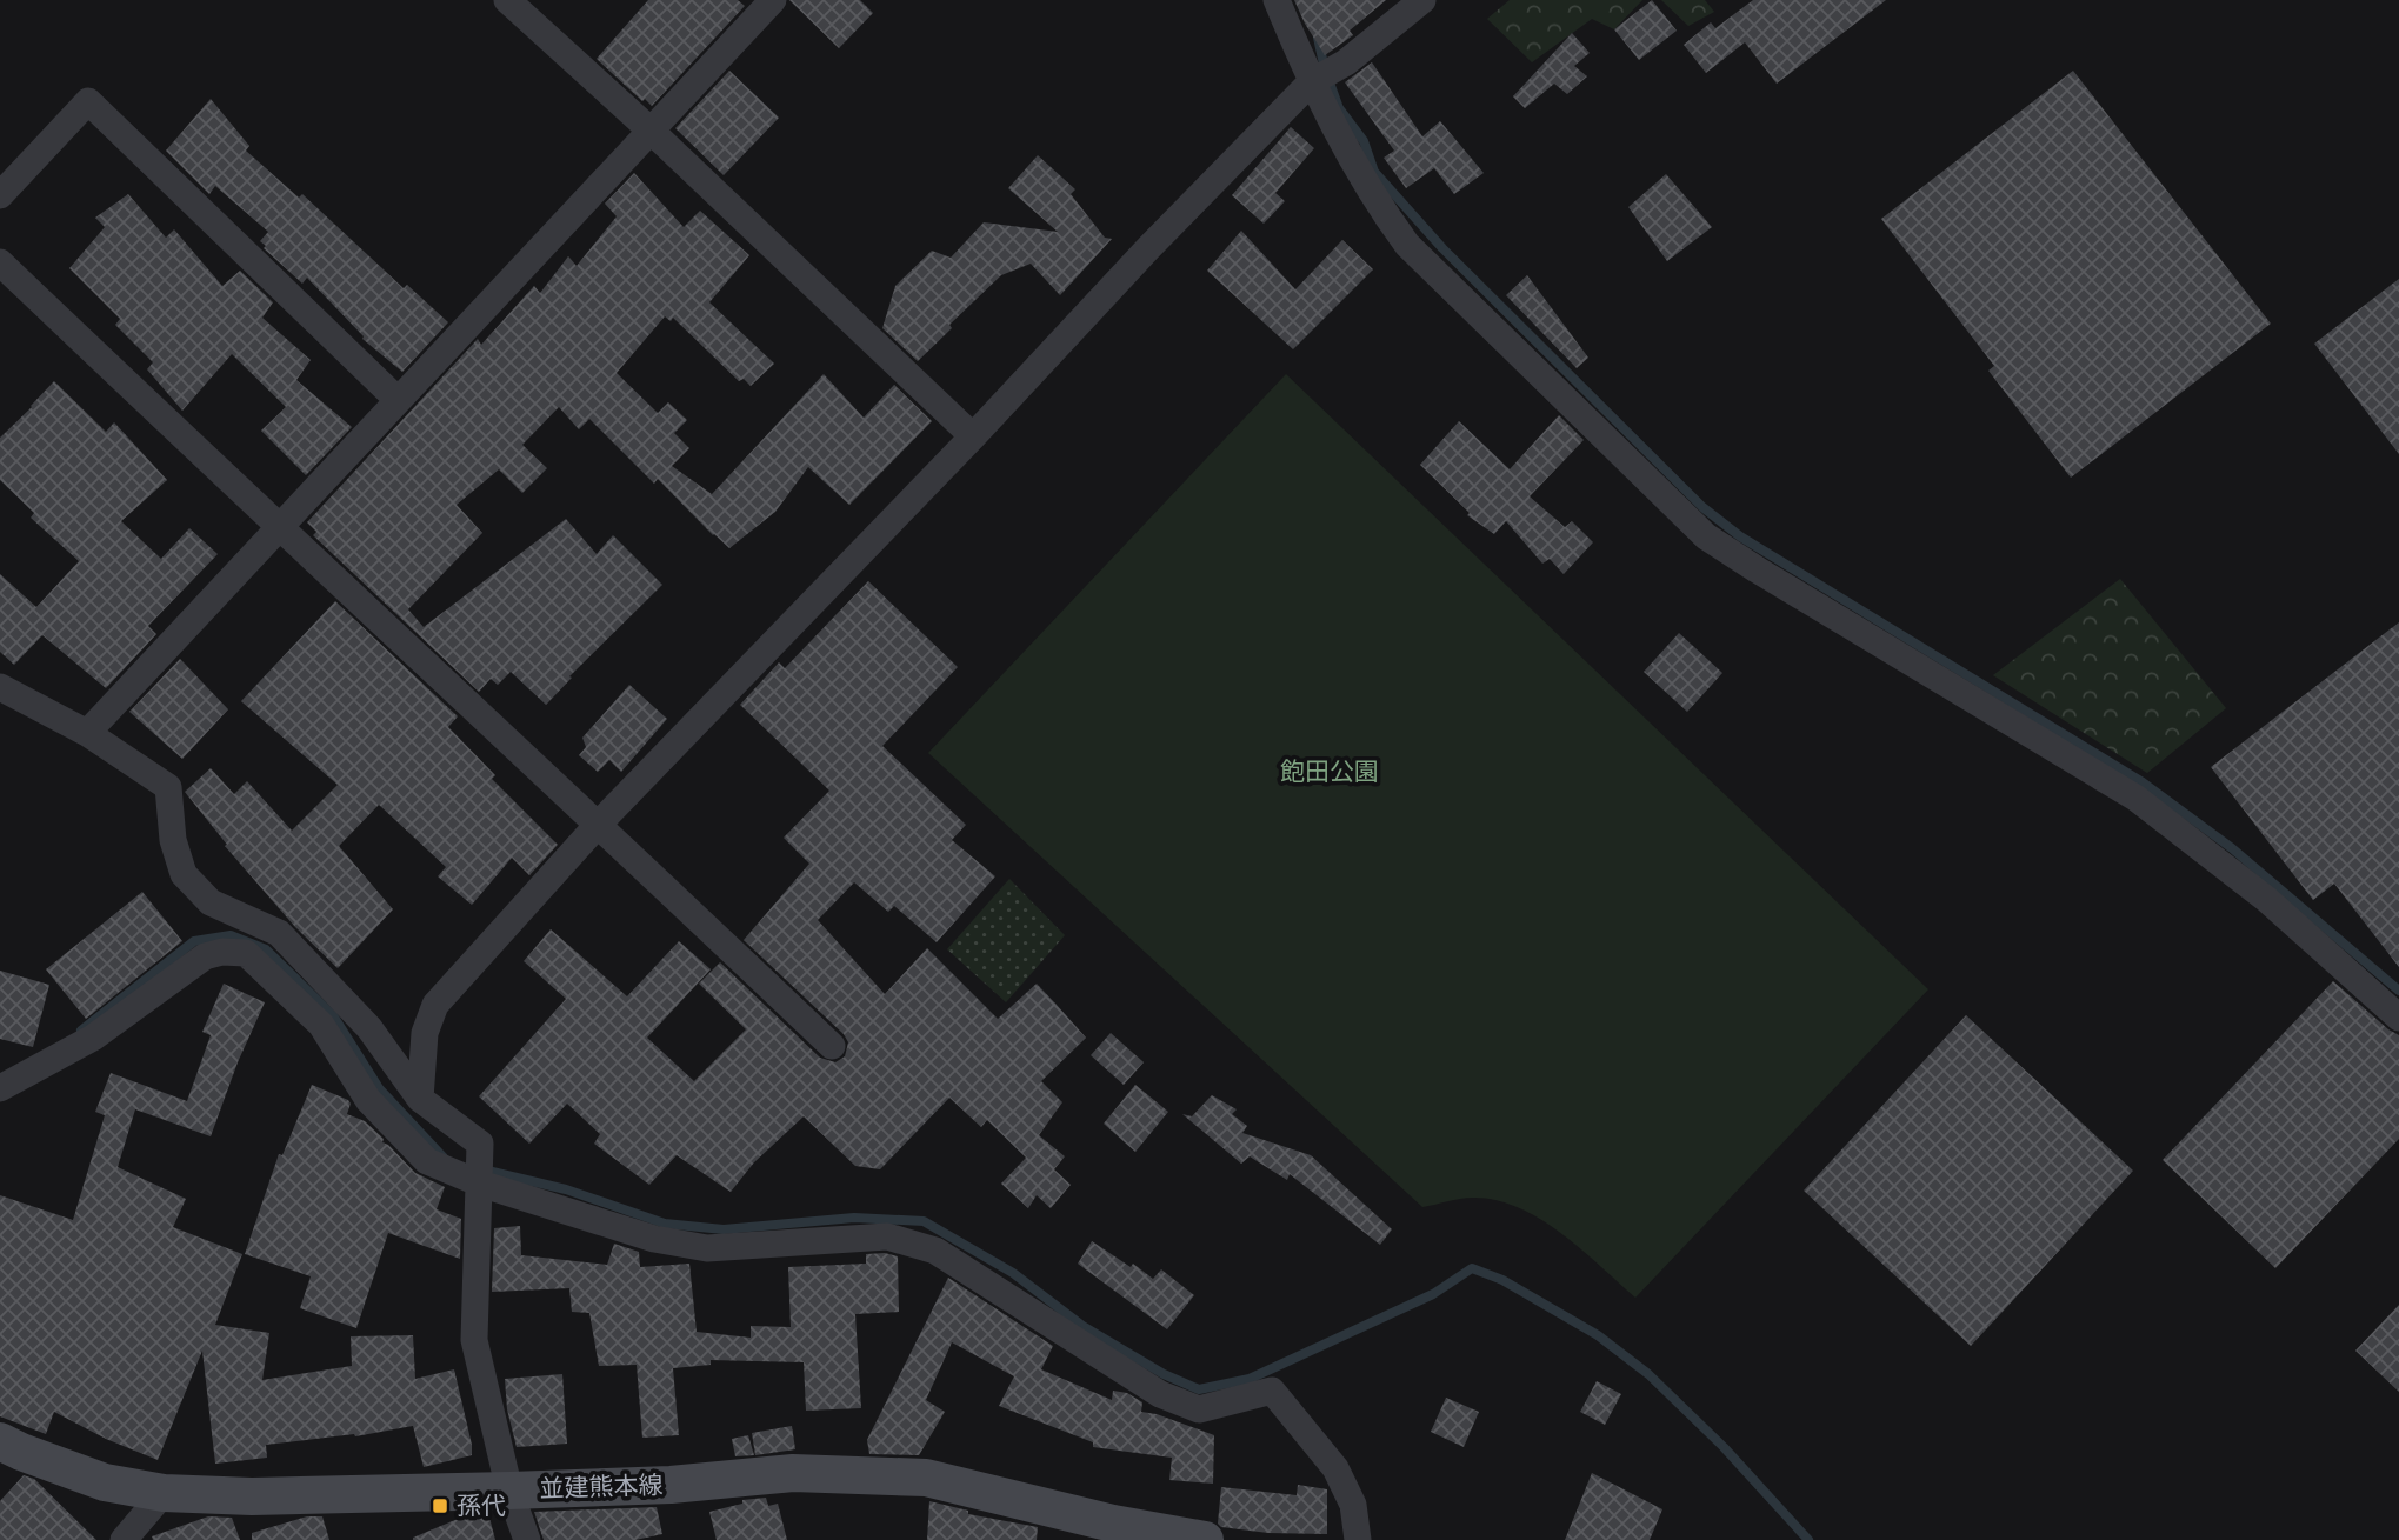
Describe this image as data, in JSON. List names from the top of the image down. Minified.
{"streets":{"main road":["並建熊本線"]},"parks":["飽田公園"],"places":{"transit":["孫代"]}}
